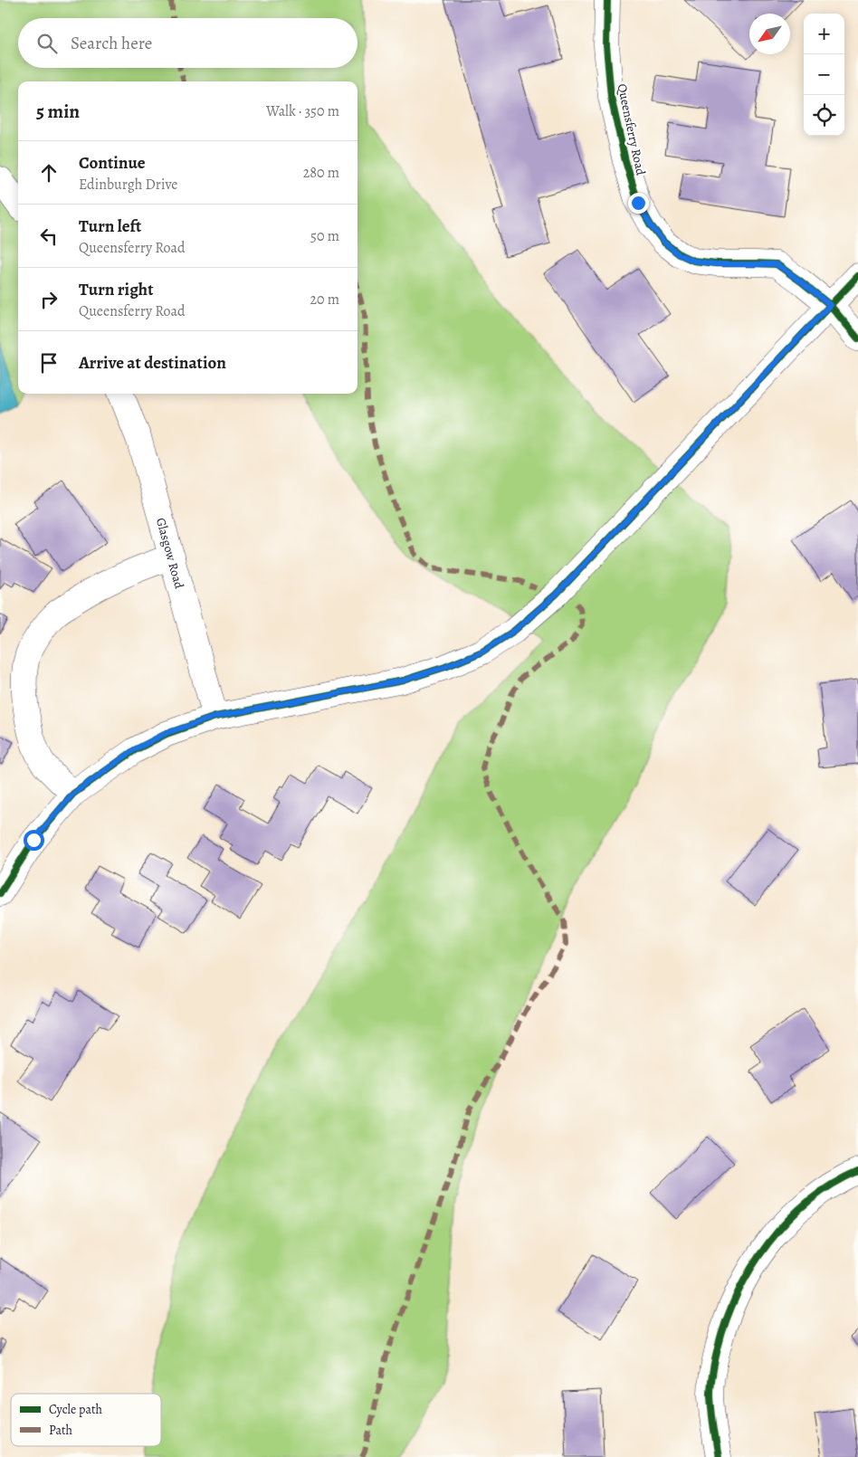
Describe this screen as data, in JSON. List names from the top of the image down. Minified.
{"streets":{"street":["Queensferry Road","Glasgow Road"]},"legend":["Cycle path","Path"],"north":"bottom left","page":{"map_buttons":["+","−"],"search":"Search here","heading":["5 min","Walk · 350 m"],"list":[["Continue","Edinburgh Drive","280 m"],["Turn left","Queensferry Road","50 m"],["Turn right","Queensferry Road","20 m"],"Arrive at destination"]}}
